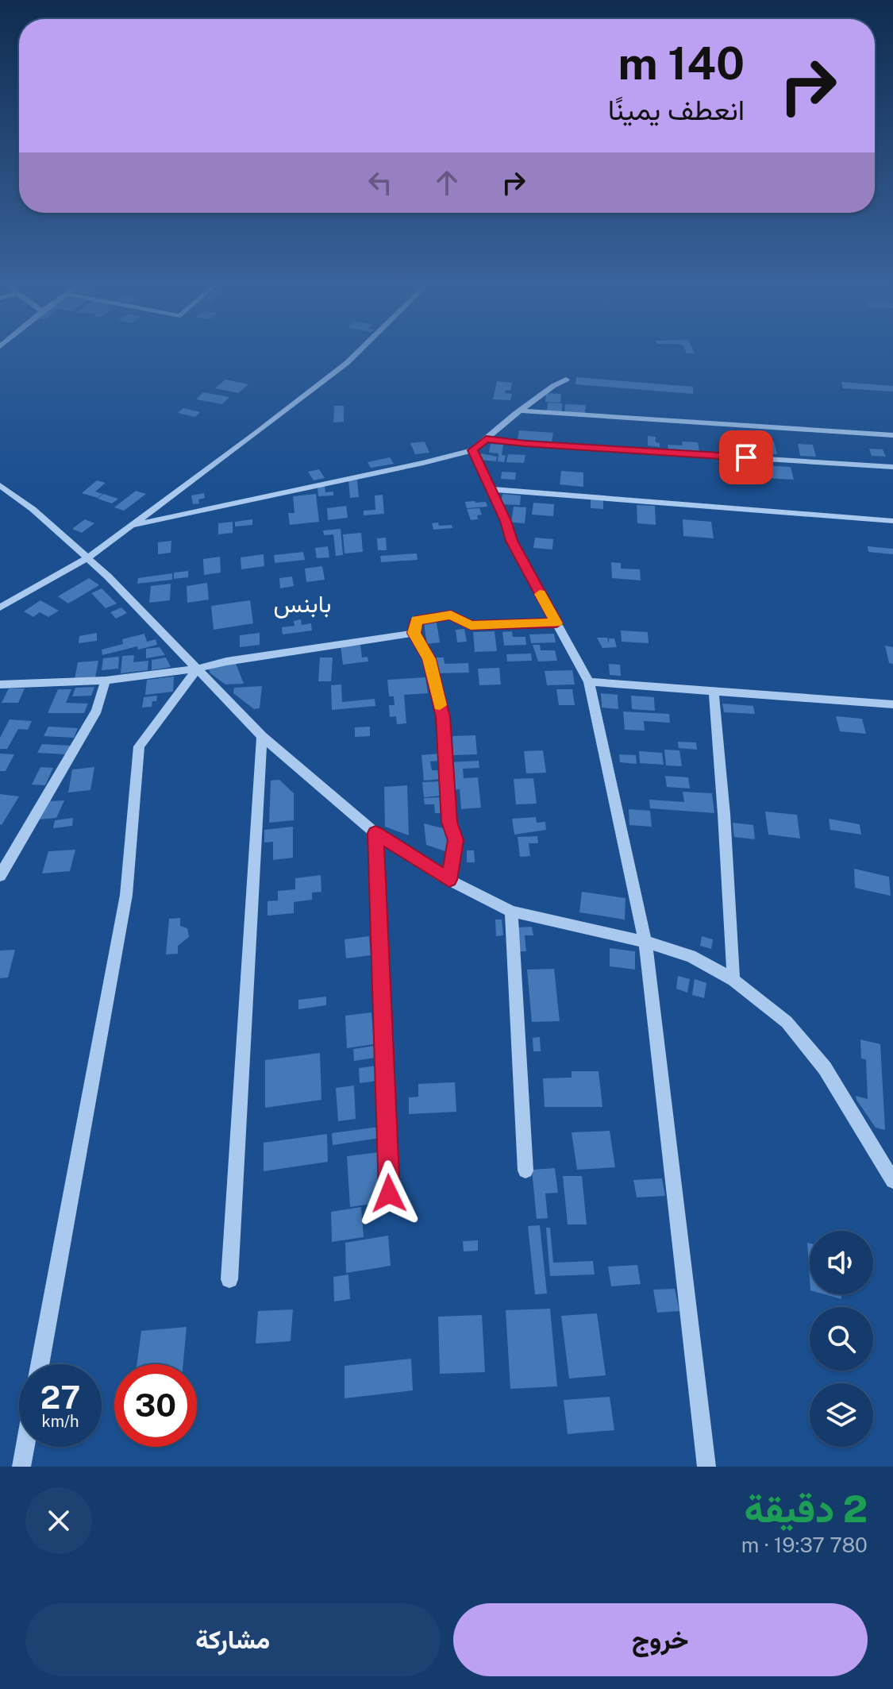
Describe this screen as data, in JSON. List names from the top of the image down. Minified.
{"districts":["بابنس"],"page":{"turn":["140 m","انعطف يمينًا"],"speed":"27 km/h","limit":"30","heading":["2 دقيقة","780 m · 19:37"],"buttons":["خروج","مشاركة"]}}
